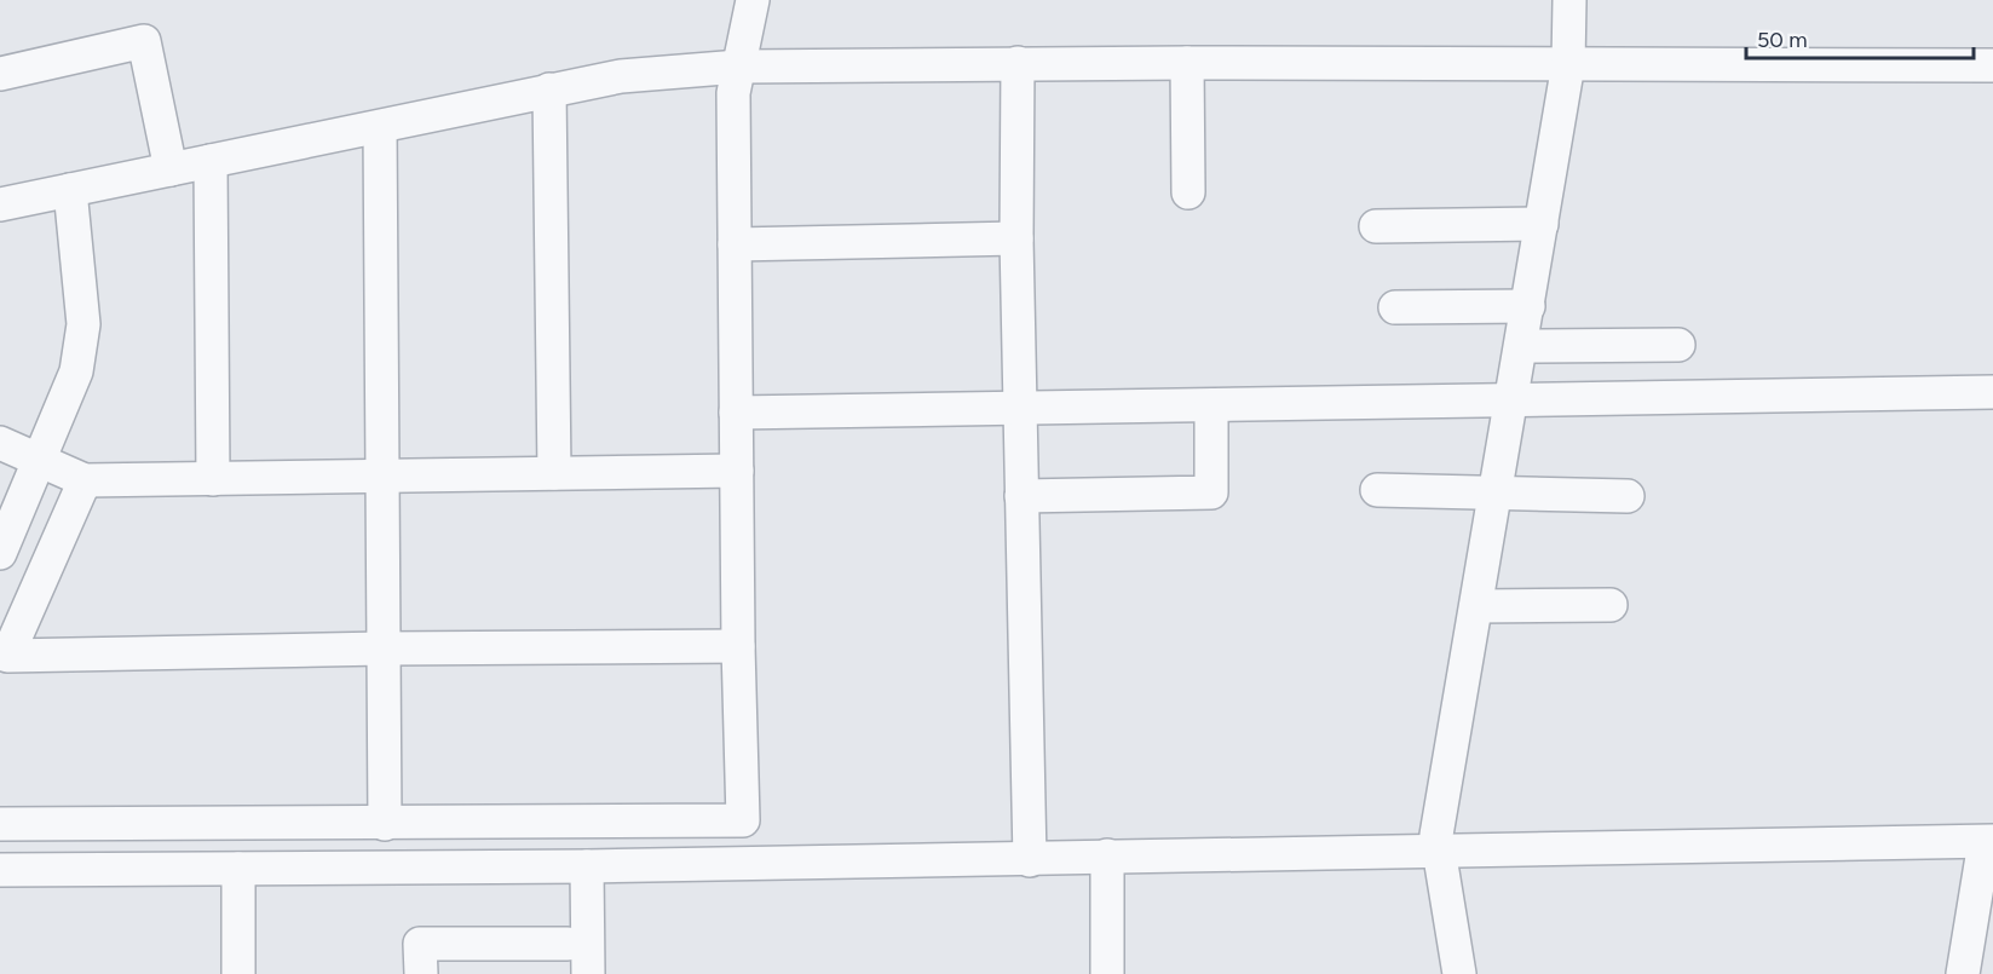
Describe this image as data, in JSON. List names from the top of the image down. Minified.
{"scale_bar":"50 m"}
